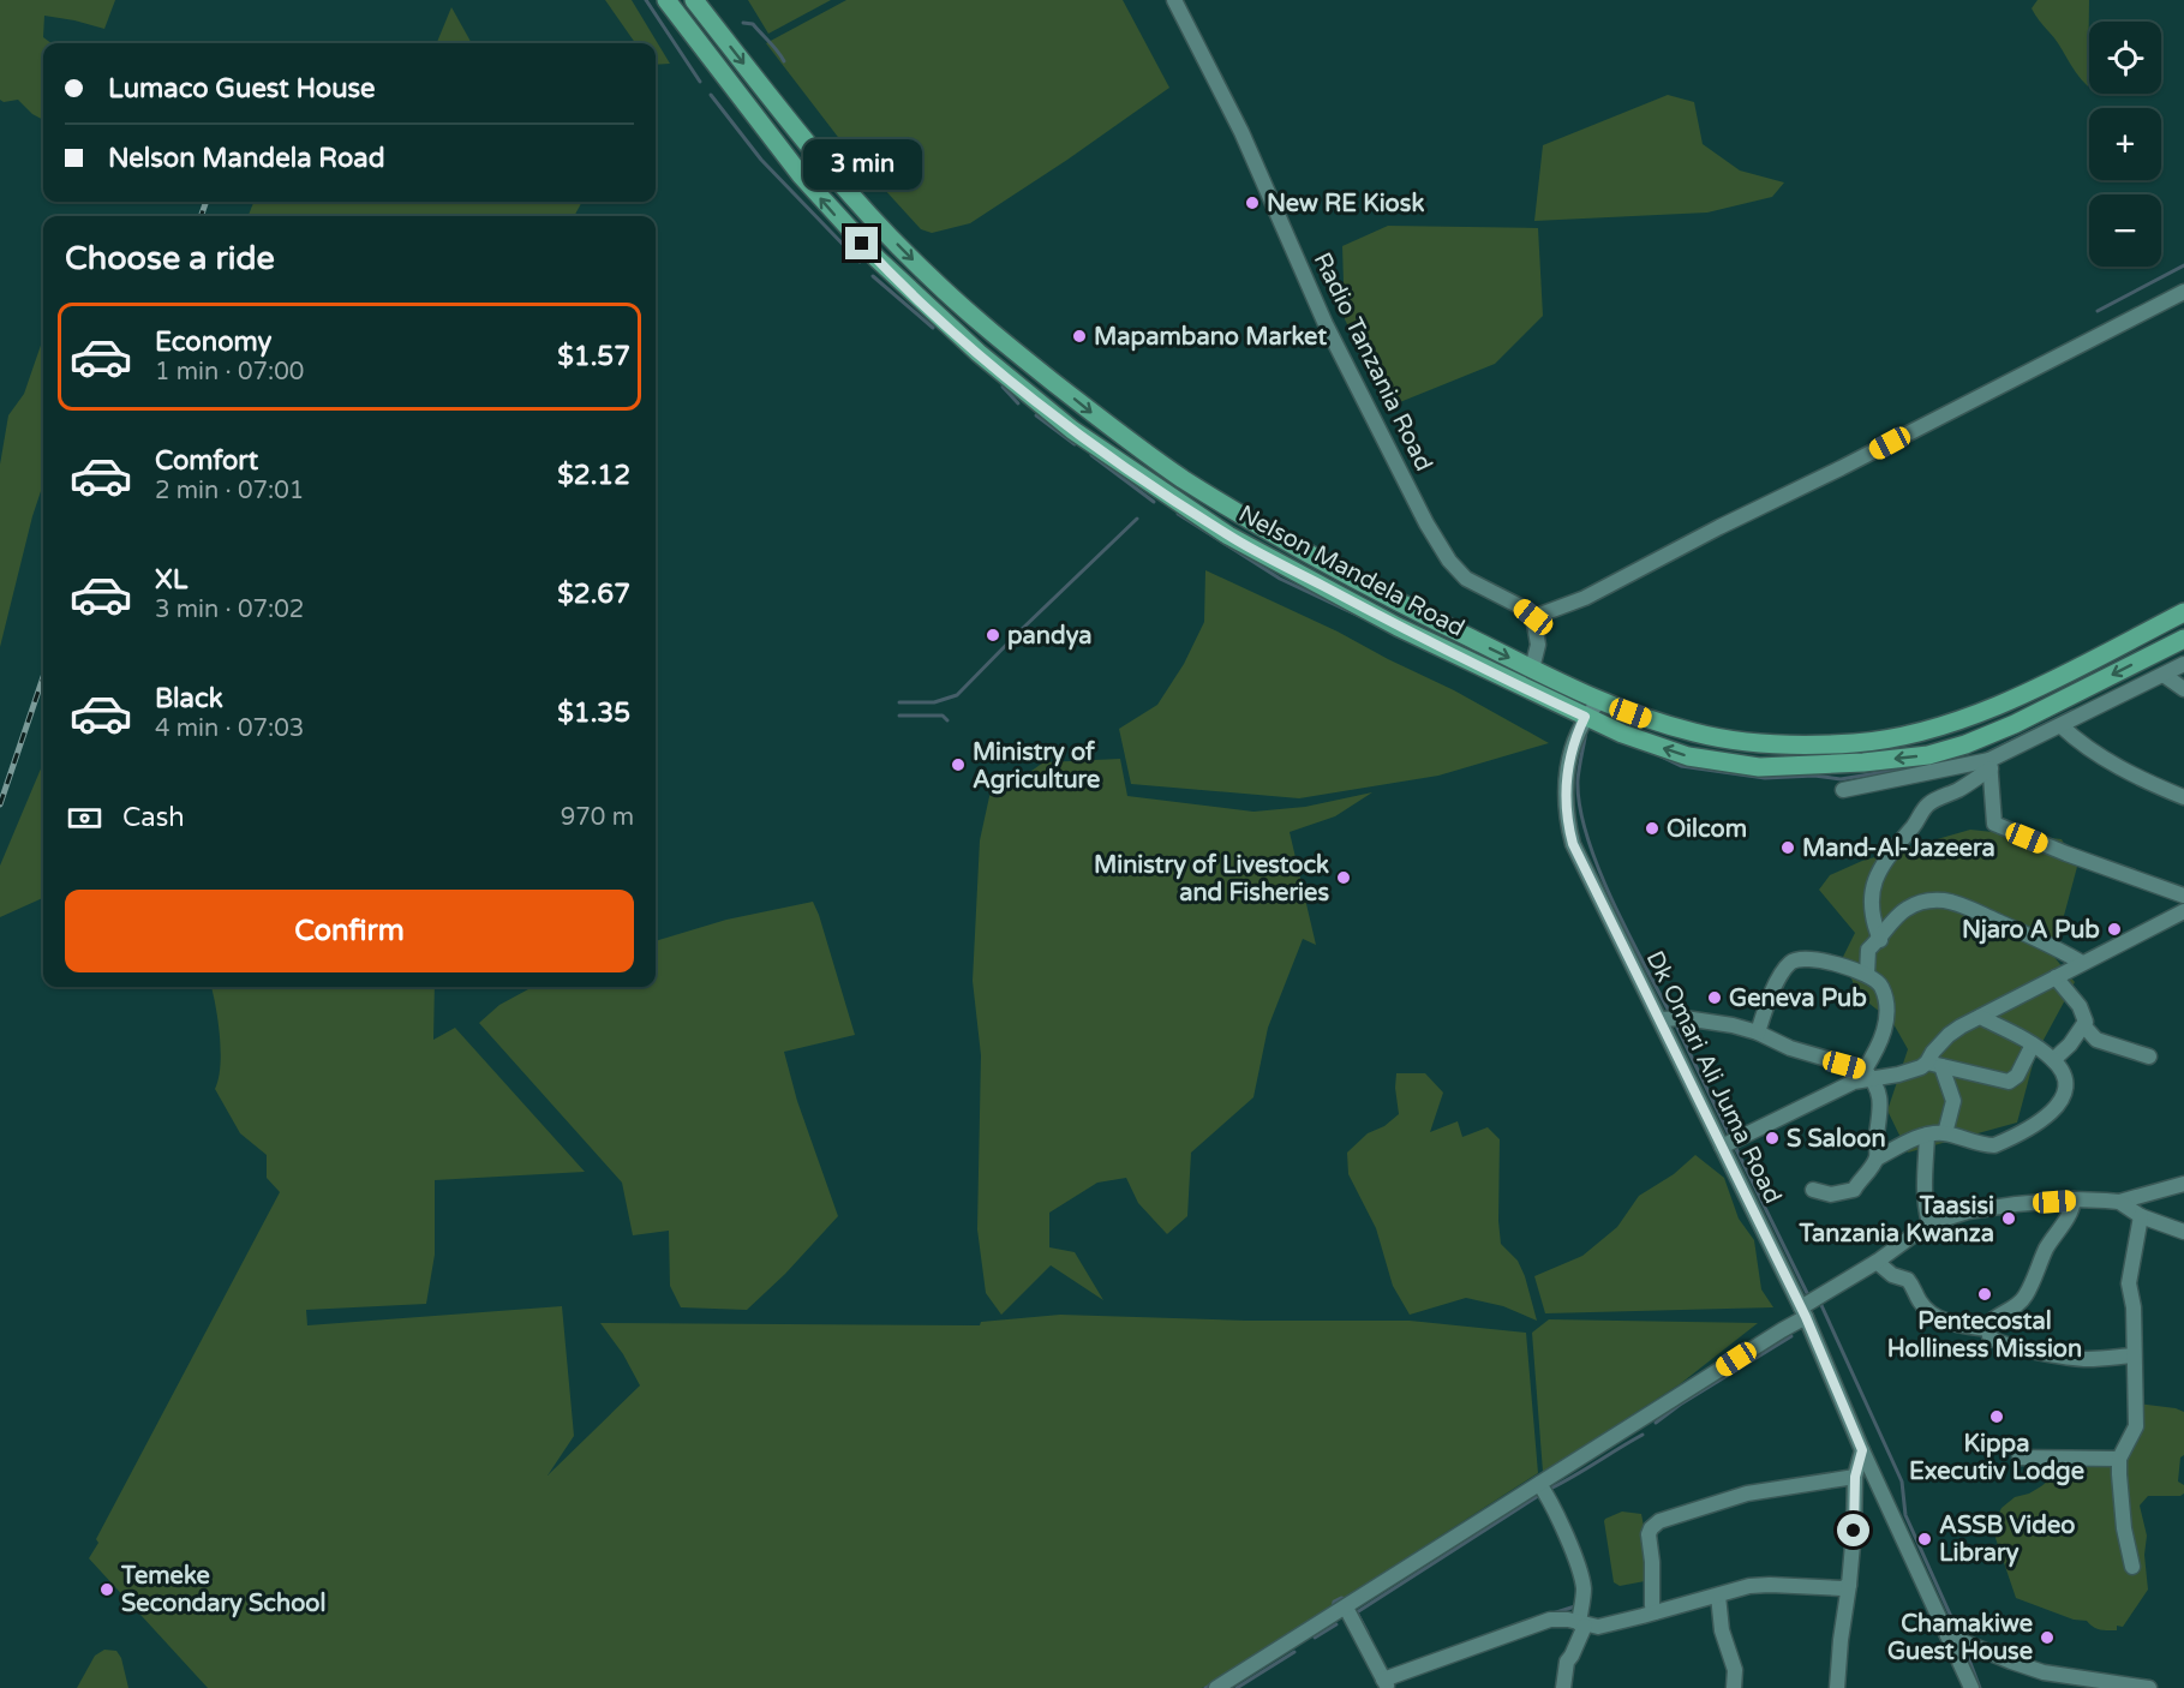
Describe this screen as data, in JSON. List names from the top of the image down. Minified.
{"streets":{"main road":["Nelson Mandela Road"],"street":["Radio Tanzania Road","Dk Omari Ali Juma Road"]},"crossings":[["Nelson Mandela Road","Dk Omari Ali Juma Road"]],"places":["New RE Kiosk","Mapambano Market","pandya","Ministry of Agriculture","Oilcom","Mand-Al-Jazeera","Ministry of Livestock and Fisheries","Njaro A Pub","Geneva Pub","S Saloon","Taasisi Tanzania Kwanza","Pentecostal Holliness Mission","Kippa Executiv Lodge","ASSB Video Library","Temeke Secondary School","Chamakiwe Guest House"],"page":{"map_buttons":["+","−"],"banner":["Lumaco Guest House","Nelson Mandela Road"],"bubble":"3 min","heading":"Choose a ride","list":[{"name":"Economy","note":"1 min · 07:00","value":"$1.57"},{"name":"Comfort","note":"2 min · 07:01","value":"$2.12"},{"name":"XL","note":"3 min · 07:02","value":"$2.67"},{"name":"Black","note":"4 min · 07:03","value":"$1.35"}],"pay":["Cash","970 m"],"buttons":"Confirm"}}
